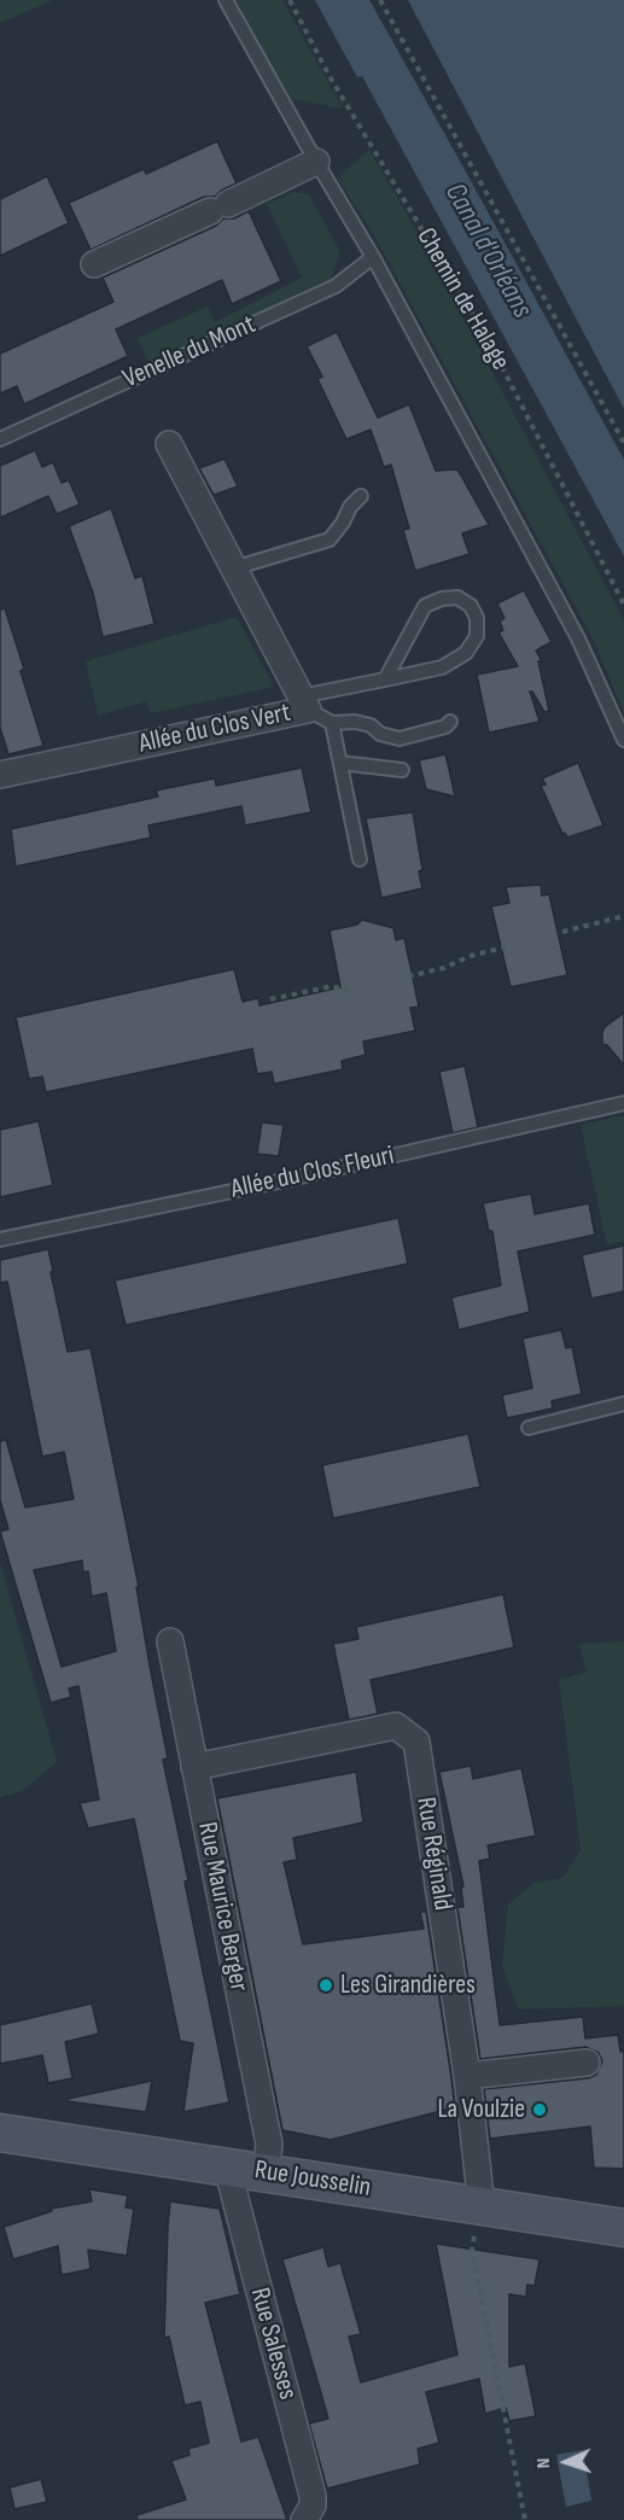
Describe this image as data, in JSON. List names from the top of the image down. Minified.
{"streets":{"street":["Allée du Clos Vert","Rue Réginald","Rue Maurice Berger","Rue Jousselin","Rue Salesses"],"lane":["Chemin de Halage","Venelle du Mont","Allée du Clos Fleuri"]},"crossings":[["Chemin de Halage","Venelle du Mont"],["Rue Réginald","Rue Maurice Berger"],["Rue Réginald","Rue Jousselin"],["Rue Maurice Berger","Rue Jousselin"],["Rue Jousselin","Rue Salesses"]],"water":["Canal d'Orléans"],"places":["Les Girandières","La Voulzie"],"north":"left"}
